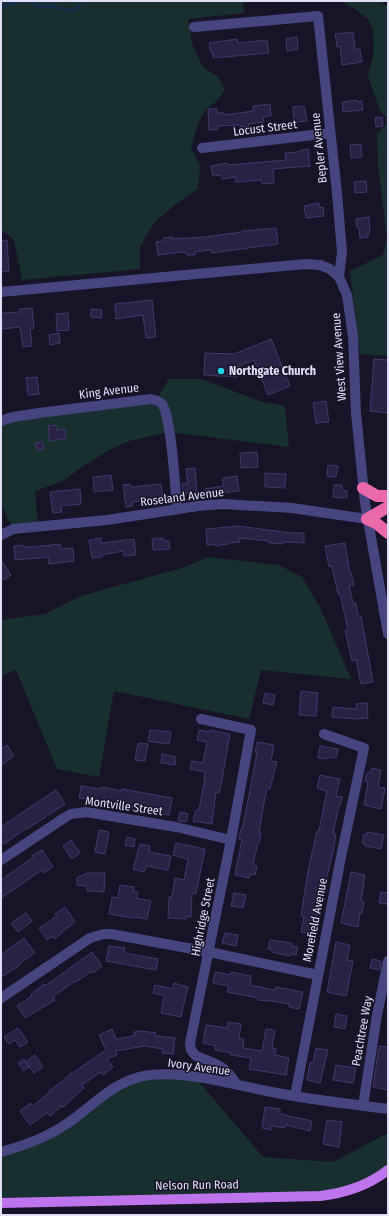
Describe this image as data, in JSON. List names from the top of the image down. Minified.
{"streets":{"main road":["Nelson Run Road"],"street":["Locust Street","Bepler Avenue","West View Avenue","King Avenue","Roseland Avenue","Montville Street","Highridge Street","Morefield Avenue","Peachtree Way","Ivory Avenue"]},"crossings":[["Locust Street","Bepler Avenue"],["Bepler Avenue","West View Avenue"],["West View Avenue","Roseland Avenue"],["King Avenue","Roseland Avenue"],["Montville Street","Highridge Street"],["Highridge Street","Ivory Avenue"],["Morefield Avenue","Ivory Avenue"],["Peachtree Way","Ivory Avenue"]],"places":["Northgate Church"]}
